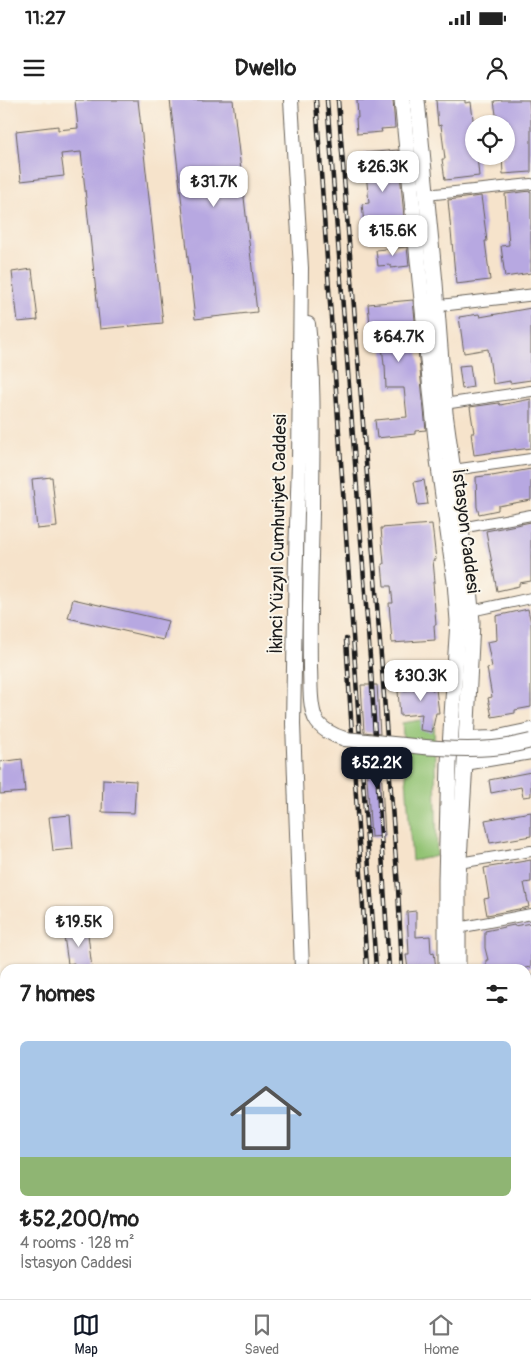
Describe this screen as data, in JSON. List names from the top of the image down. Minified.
{"streets":{"main road":["İstasyon Caddesi","İkinci Yüzyıl Cumhuriyet Caddesi"]},"page":{"status":"11:27","header":"Dwello","price":["₺26.3K","₺31.7K","₺15.6K","₺64.7K","₺30.3K","₺52.2K","₺19.5K"],"heading":"7 homes","list":[{"name":"₺52,200/mo","note":"4 rooms · 128 m² · İstasyon Caddesi"}],"tabs":["Map","Saved","Home"]}}
